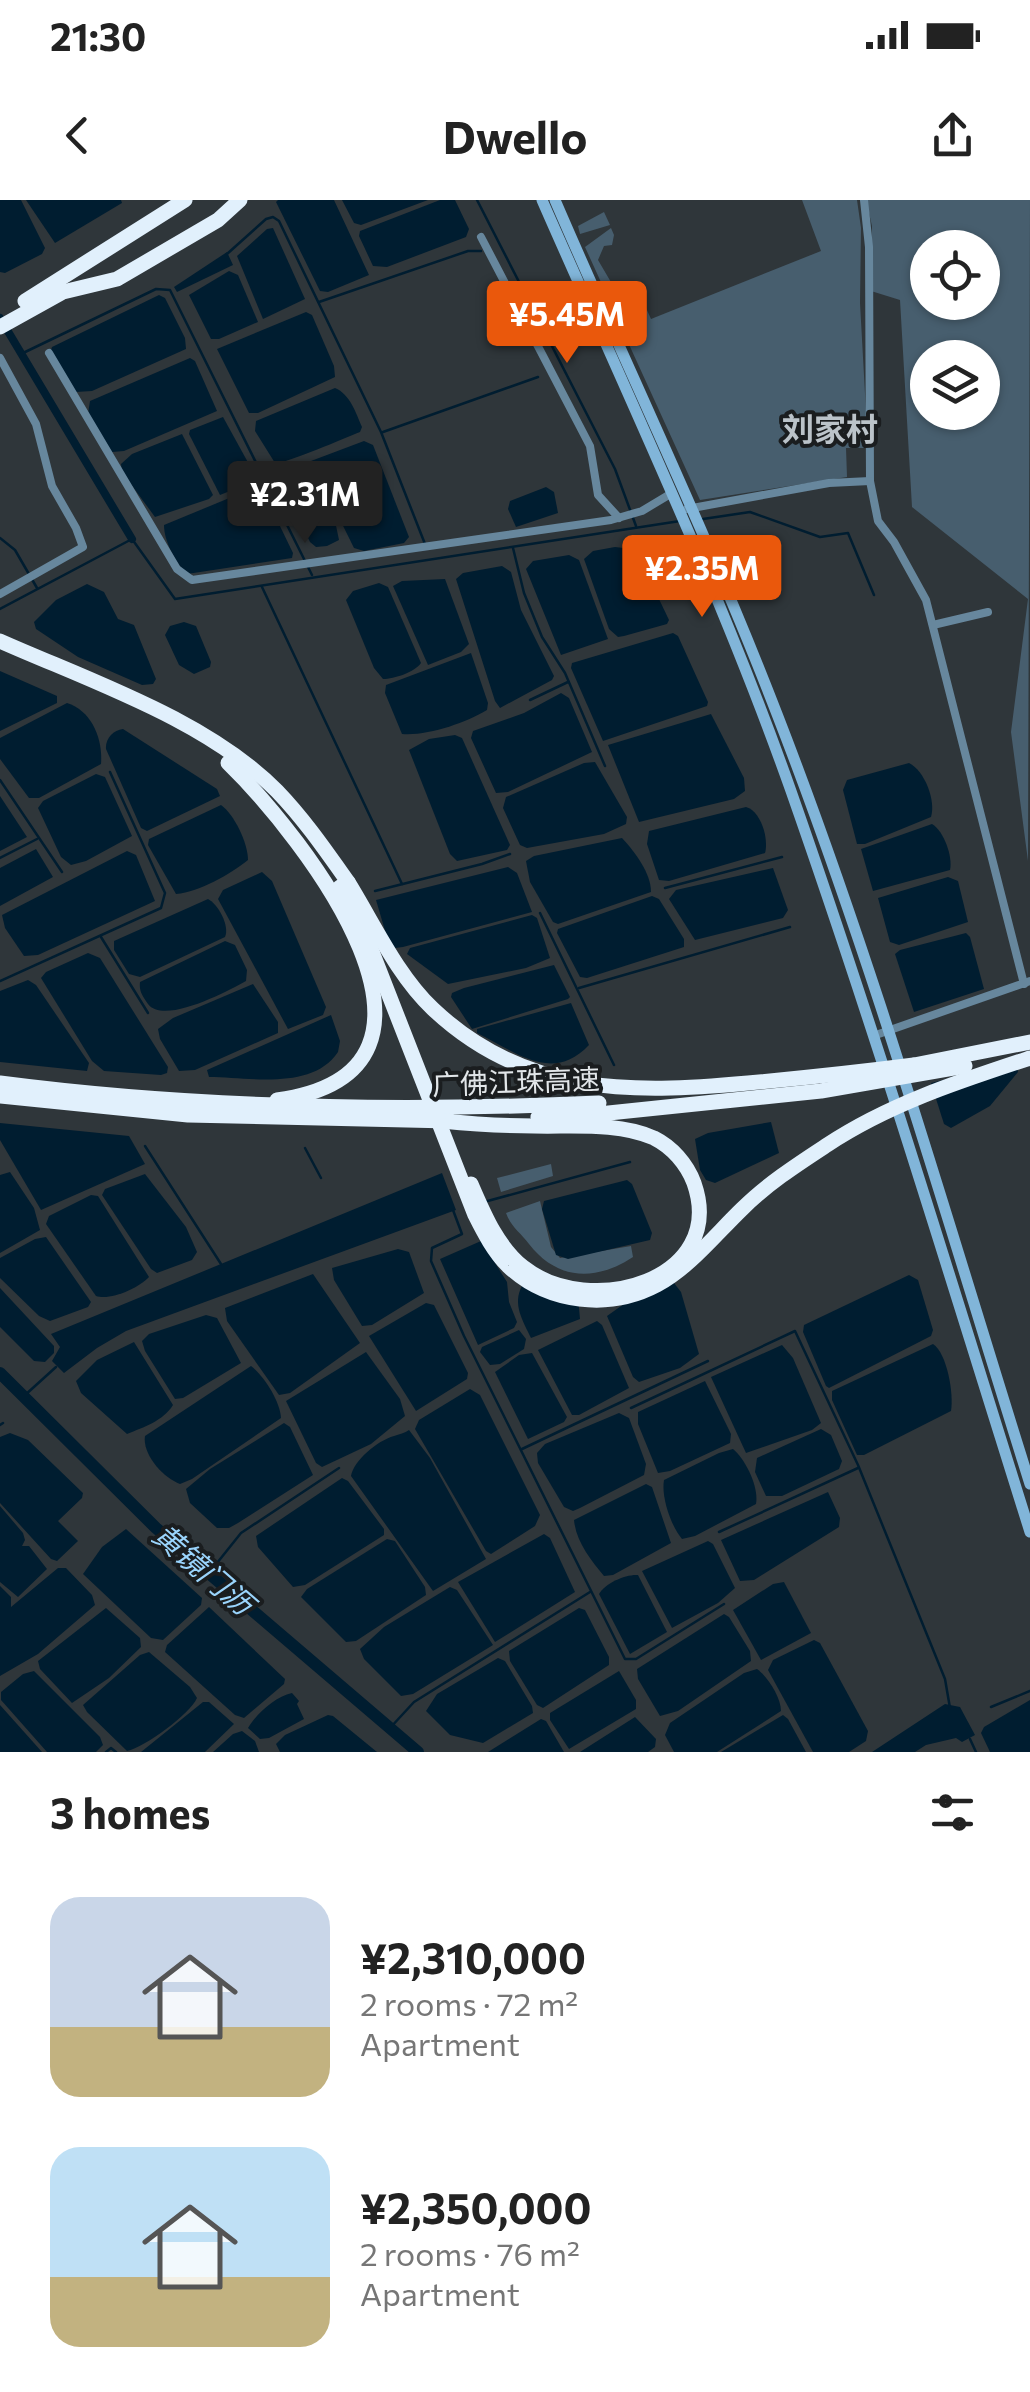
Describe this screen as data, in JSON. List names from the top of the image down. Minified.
{"streets":{"highway":["广佛江珠高速"]},"districts":["刘家村"],"water":["黄镜门沥"],"page":{"status":"21:30","header":"Dwello","price":["¥5.45M","¥2.31M","¥2.35M"],"heading":"3 homes","list":[{"name":"¥2,310,000","note":"2 rooms · 72 m² · Apartment"},{"name":"¥2,350,000","note":"2 rooms · 76 m² · Apartment"}]}}
